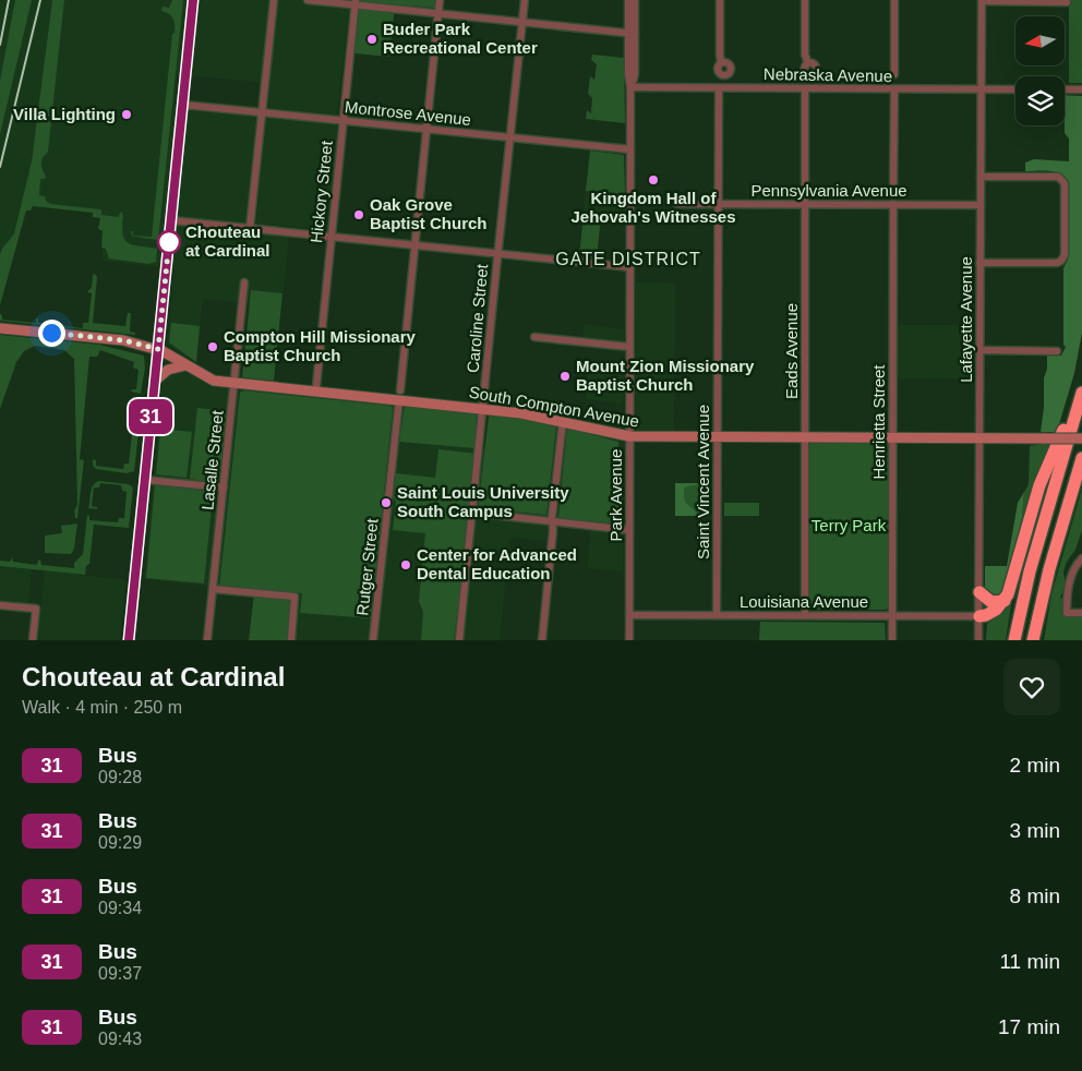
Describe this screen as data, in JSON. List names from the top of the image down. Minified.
{"streets":{"main road":["South Compton Avenue"],"street":["Nebraska Avenue","Montrose Avenue","Pennsylvania Avenue","Hickory Street","Caroline Street","Lafayette Avenue","Eads Avenue","Henrietta Street","Lasalle Street","Saint Vincent Avenue","Park Avenue","Rutger Street","Louisiana Avenue"]},"crossings":[["Nebraska Avenue","Lafayette Avenue"],["Nebraska Avenue","Eads Avenue"],["Nebraska Avenue","Saint Vincent Avenue"],["Nebraska Avenue","Park Avenue"],["Montrose Avenue","Hickory Street"],["Montrose Avenue","Caroline Street"],["Montrose Avenue","Park Avenue"],["Montrose Avenue","Rutger Street"],["Pennsylvania Avenue","Lafayette Avenue"],["Pennsylvania Avenue","Eads Avenue"],["Pennsylvania Avenue","Henrietta Street"],["Pennsylvania Avenue","Saint Vincent Avenue"],["Caroline Street","South Compton Avenue"],["Lafayette Avenue","South Compton Avenue"],["Lafayette Avenue","Louisiana Avenue"],["Eads Avenue","South Compton Avenue"],["Eads Avenue","Louisiana Avenue"],["South Compton Avenue","Henrietta Street"],["South Compton Avenue","Lasalle Street"],["South Compton Avenue","Saint Vincent Avenue"],["South Compton Avenue","Park Avenue"],["South Compton Avenue","Rutger Street"],["Henrietta Street","Louisiana Avenue"],["Saint Vincent Avenue","Louisiana Avenue"],["Park Avenue","Louisiana Avenue"]],"districts":["GATE DISTRICT"],"parks":["Terry Park"],"places":["Buder Park Recreational Center","Villa Lighting","Kingdom Hall of Jehovah's Witnesses","Oak Grove Baptist Church","Chouteau at Cardinal","Compton Hill Missionary Baptist Church","Mount Zion Missionary Baptist Church","Saint Louis University South Campus","Center for Advanced Dental Education"],"lines":["bus line 31"],"north":"left","page":{"on_map":"31","heading":["Chouteau at Cardinal","Walk · 4 min · 250 m"],"list":[{"mark":"31","name":"Bus","note":"09:28","value":"2 min"},{"mark":"31","name":"Bus","note":"09:29","value":"3 min"},{"mark":"31","name":"Bus","note":"09:34","value":"8 min"},{"mark":"31","name":"Bus","note":"09:37","value":"11 min"},{"mark":"31","name":"Bus","note":"09:43","value":"17 min"}]}}
